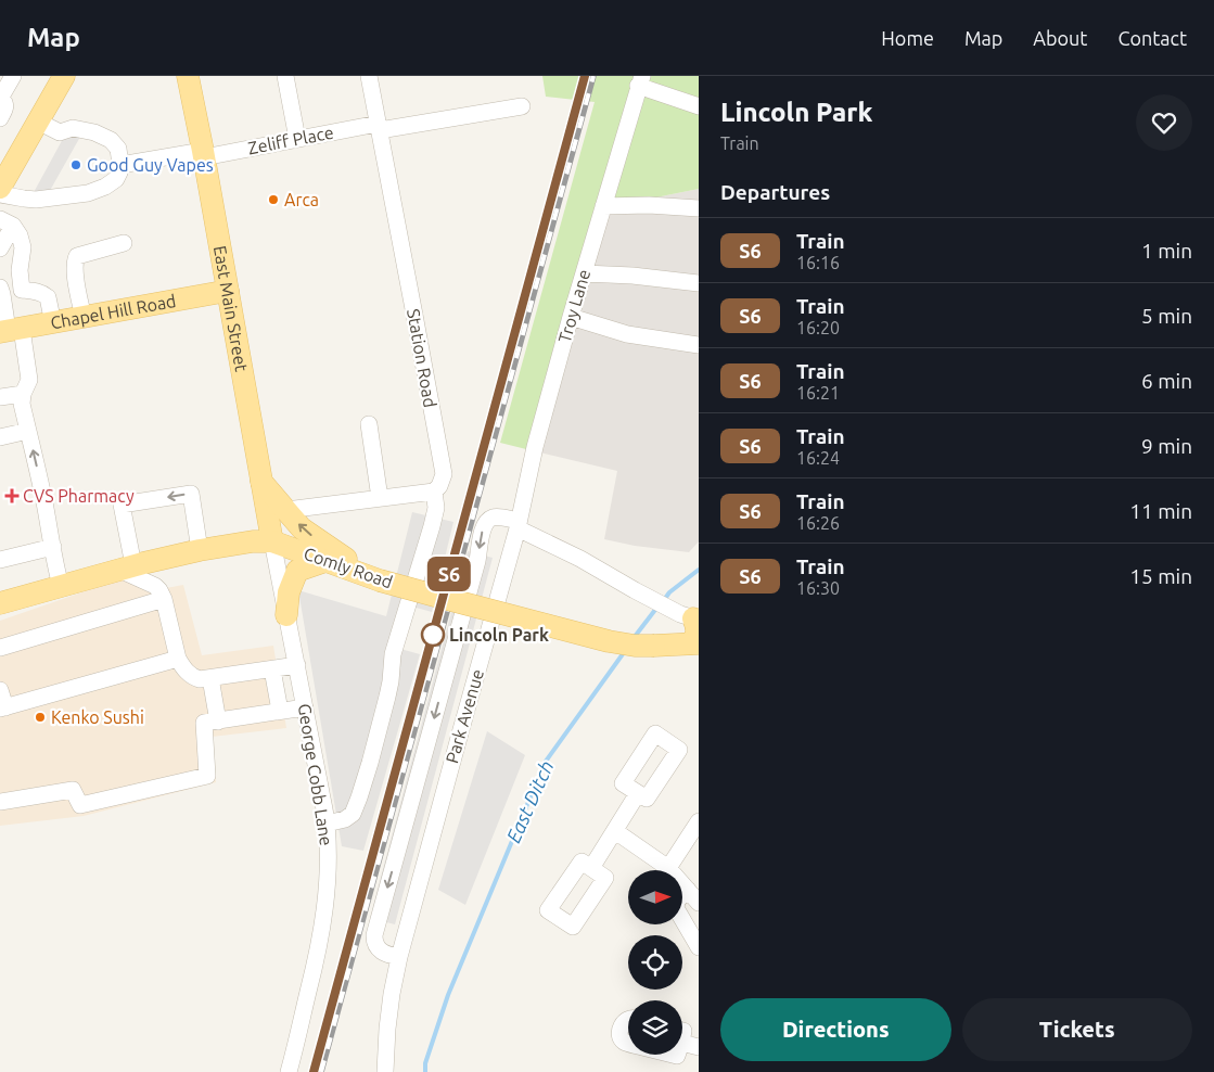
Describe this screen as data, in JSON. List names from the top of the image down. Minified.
{"streets":{"main road":["East Main Street","Chapel Hill Road","Comly Road"],"street":["Zeliff Place","Troy Lane","Station Road","Park Avenue","George Cobb Lane"]},"crossings":[["Zeliff Place","East Main Street"],["Zeliff Place","Station Road"],["Troy Lane","Park Avenue"],["East Main Street","Chapel Hill Road"],["East Main Street","Comly Road"],["East Main Street","George Cobb Lane"],["Station Road","George Cobb Lane"],["Comly Road","George Cobb Lane"]],"water":["East Ditch"],"places":{"other":["Good Guy Vapes","Arca","Lincoln Park","Kenko Sushi"],"health":["CVS Pharmacy"]},"north":"right","page":{"header":"Map","nav":["Home","Map","About","Contact"],"on_map":"S6","heading":[["Lincoln Park","Train"],"Departures"],"list":[{"mark":"S6","name":"Train","note":"16:16","value":"1 min"},{"mark":"S6","name":"Train","note":"16:20","value":"5 min"},{"mark":"S6","name":"Train","note":"16:21","value":"6 min"},{"mark":"S6","name":"Train","note":"16:24","value":"9 min"},{"mark":"S6","name":"Train","note":"16:26","value":"11 min"},{"mark":"S6","name":"Train","note":"16:30","value":"15 min"}],"buttons":["Directions","Tickets"]}}
